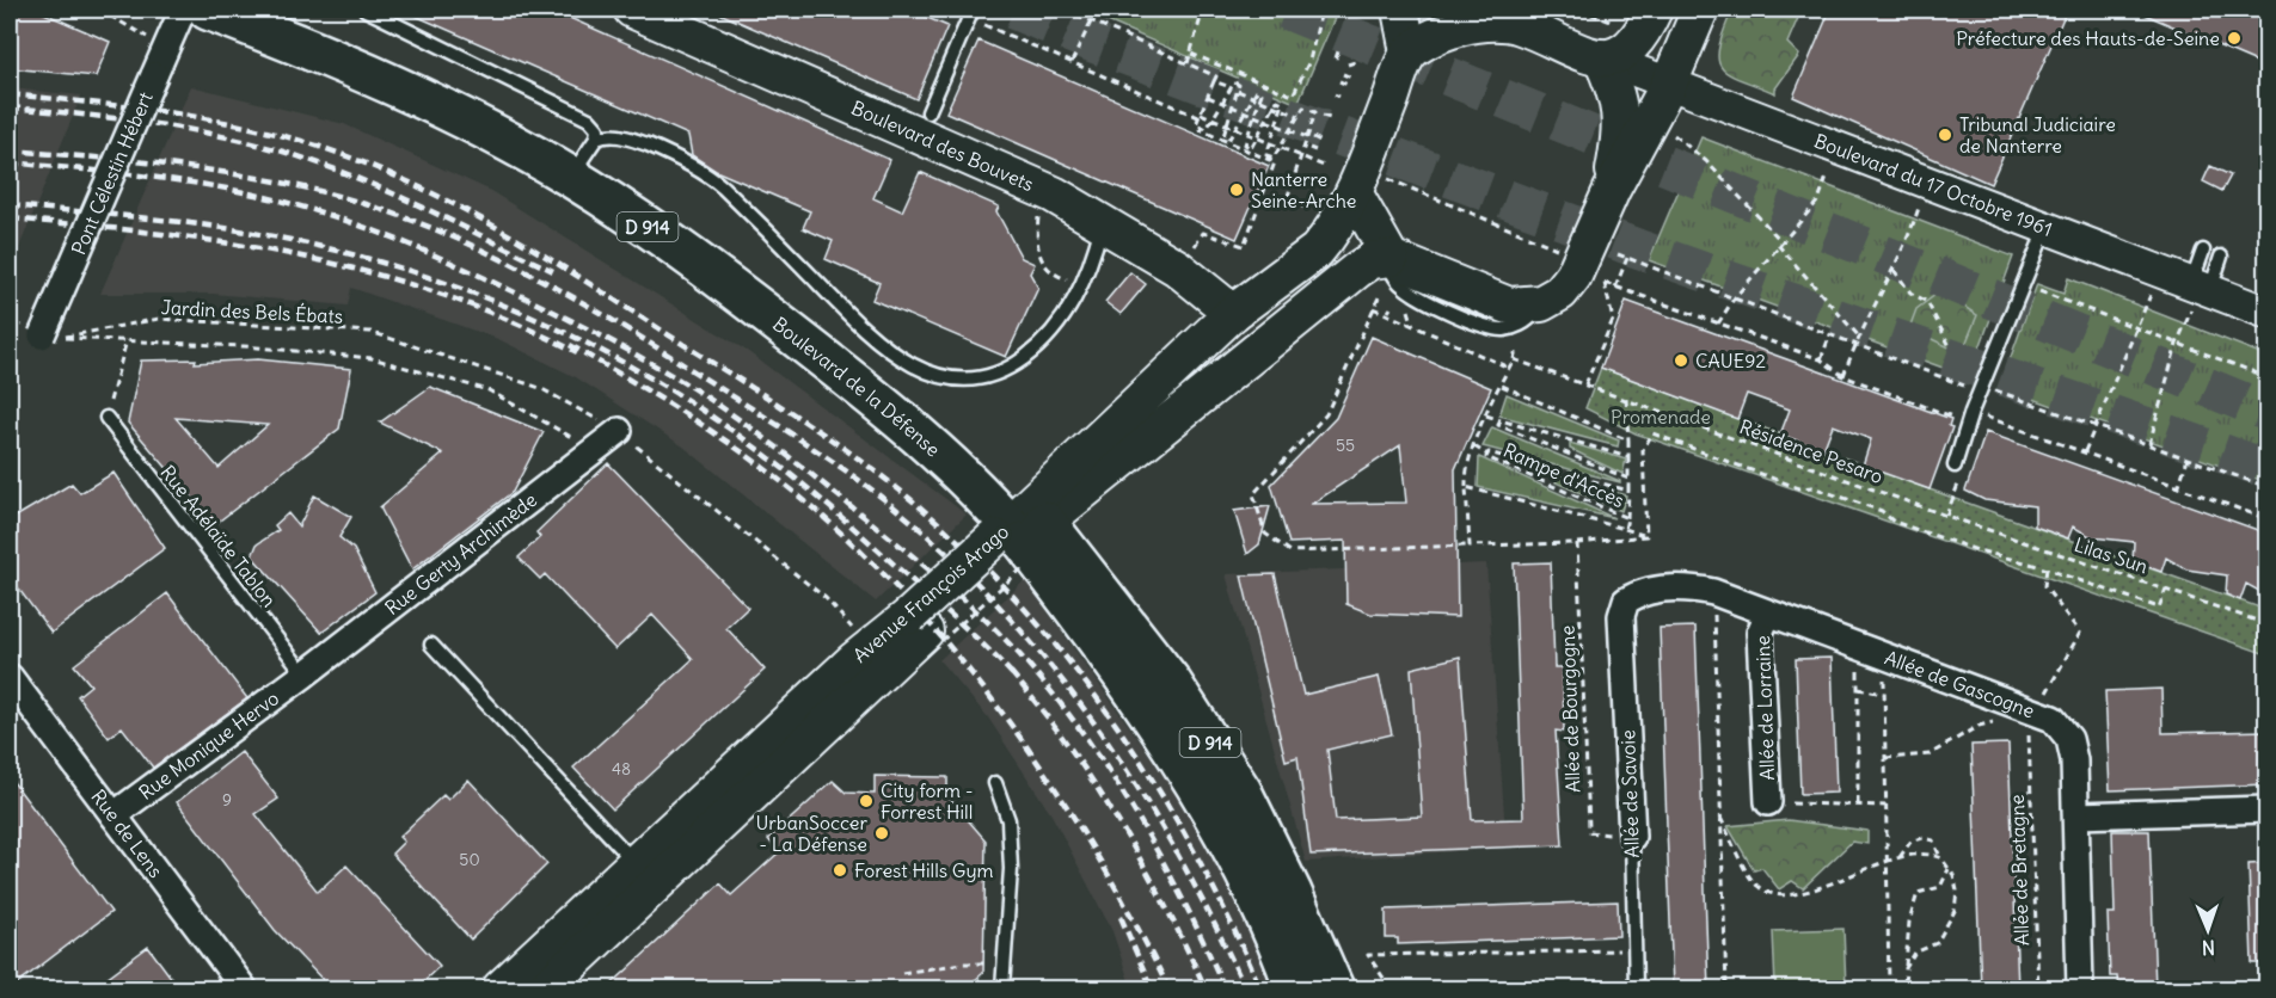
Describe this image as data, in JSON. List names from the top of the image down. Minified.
{"streets":{"main road":["Boulevard des Bouvets","D 914","Boulevard de la Défense","Avenue François Arago"],"street":["Pont Célestin Hébert","Boulevard du 17 Octobre 1961","Rue Gerty Archimède","Allée de Gascogne","Allée de Lorraine","Rue Monique Hervo","Allée de Savoie","Rue de Lens"],"lane":["Rue Adélaïde Tablon"],"path":["Jardin des Bels Ébats","Résidence Pesaro","Rampe d'Accès","Lilas Sun","Allée de Bourgogne","Allée de Bretagne"]},"crossings":[["Boulevard des Bouvets","Avenue François Arago"],["Jardin des Bels Ébats","Rue Gerty Archimède"],["Boulevard de la Défense","Avenue François Arago"],["Résidence Pesaro","Lilas Sun"],["Rue Adélaïde Tablon","Rue Gerty Archimède"],["Rue Adélaïde Tablon","Rue Monique Hervo"],["Rue Gerty Archimède","Rue Monique Hervo"],["Allée de Gascogne","Allée de Lorraine"],["Allée de Gascogne","Allée de Savoie"],["Allée de Bourgogne","Allée de Savoie"],["Rue Monique Hervo","Rue de Lens"]],"parks":["Promenade"],"places":["Préfecture des Hauts-de-Seine","Tribunal Judiciaire de Nanterre","Nanterre Seine-Arche","CAUE92","City form - Forrest Hill","UrbanSoccer - La Défense","Forest Hills Gym"],"house_numbers":["55","48","9","50"],"north":"bottom"}
